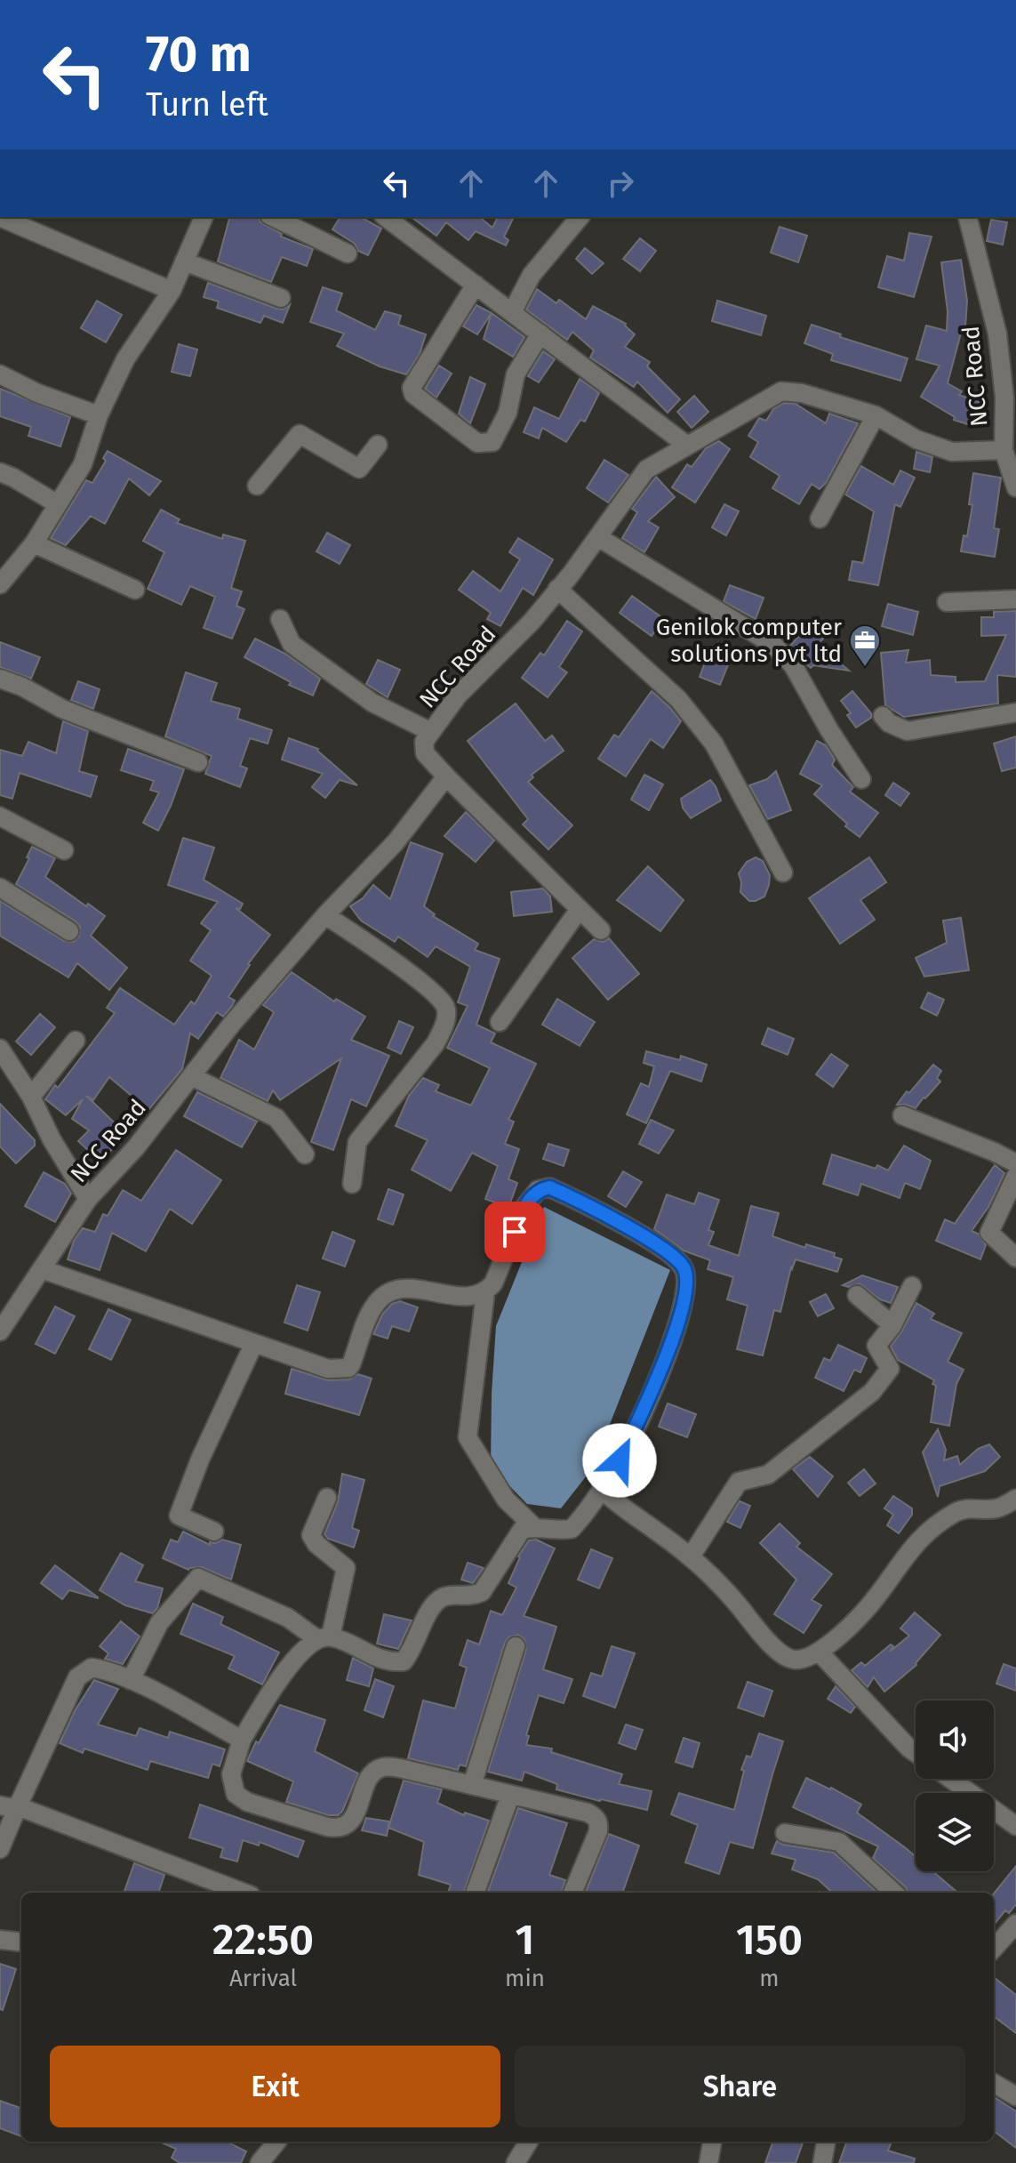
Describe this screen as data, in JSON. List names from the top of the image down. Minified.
{"streets":{"street":["NCC Road"]},"places":{"office":["Genilok computer solutions pvt ltd"]},"page":{"turn":["70 m","Turn left"],"eta":["22:50","Arrival","1","min","150","m"],"buttons":["Exit","Share"]}}
